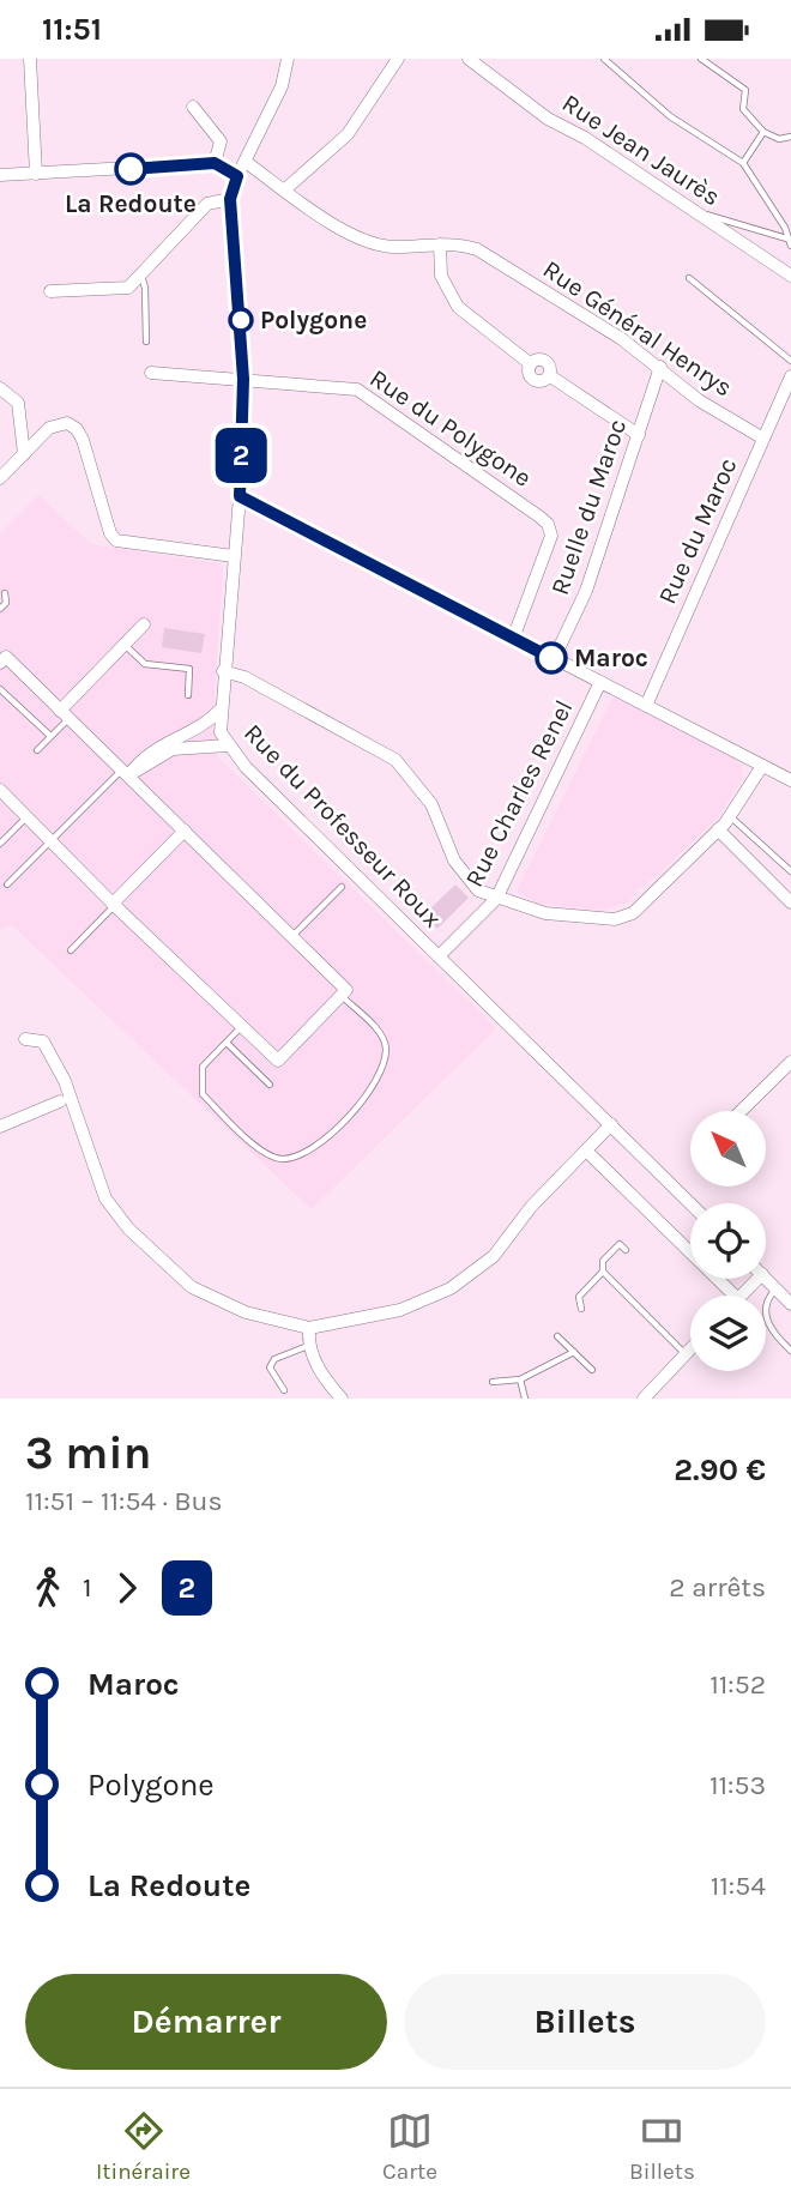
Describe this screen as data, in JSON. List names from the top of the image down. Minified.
{"streets":{"street":["Rue Jean Jaurès","Rue Général Henrys","Rue du Polygone","Ruelle du Maroc","Rue du Maroc","Rue Charles Renel","Rue du Professeur Roux"]},"crossings":[["Rue Général Henrys","Ruelle du Maroc"],["Rue Général Henrys","Rue du Maroc"],["Rue Général Henrys","Rue du Professeur Roux"],["Rue du Polygone","Rue du Professeur Roux"],["Rue Charles Renel","Rue du Professeur Roux"]],"places":["La Redoute","Polygone","Maroc"],"lines":["bus line 2"],"north":"top left","page":{"status":"11:51","on_map":"2","heading":["3 min","11:51 – 11:54 · Bus","2.90 €"],"legs":["1","2","2 arrêts"],"list":[{"name":"Maroc","value":"11:52"},{"name":"Polygone","value":"11:53"},{"name":"La Redoute","value":"11:54"}],"buttons":["Démarrer","Billets"],"tabs":["Itinéraire","Carte","Billets"]}}
